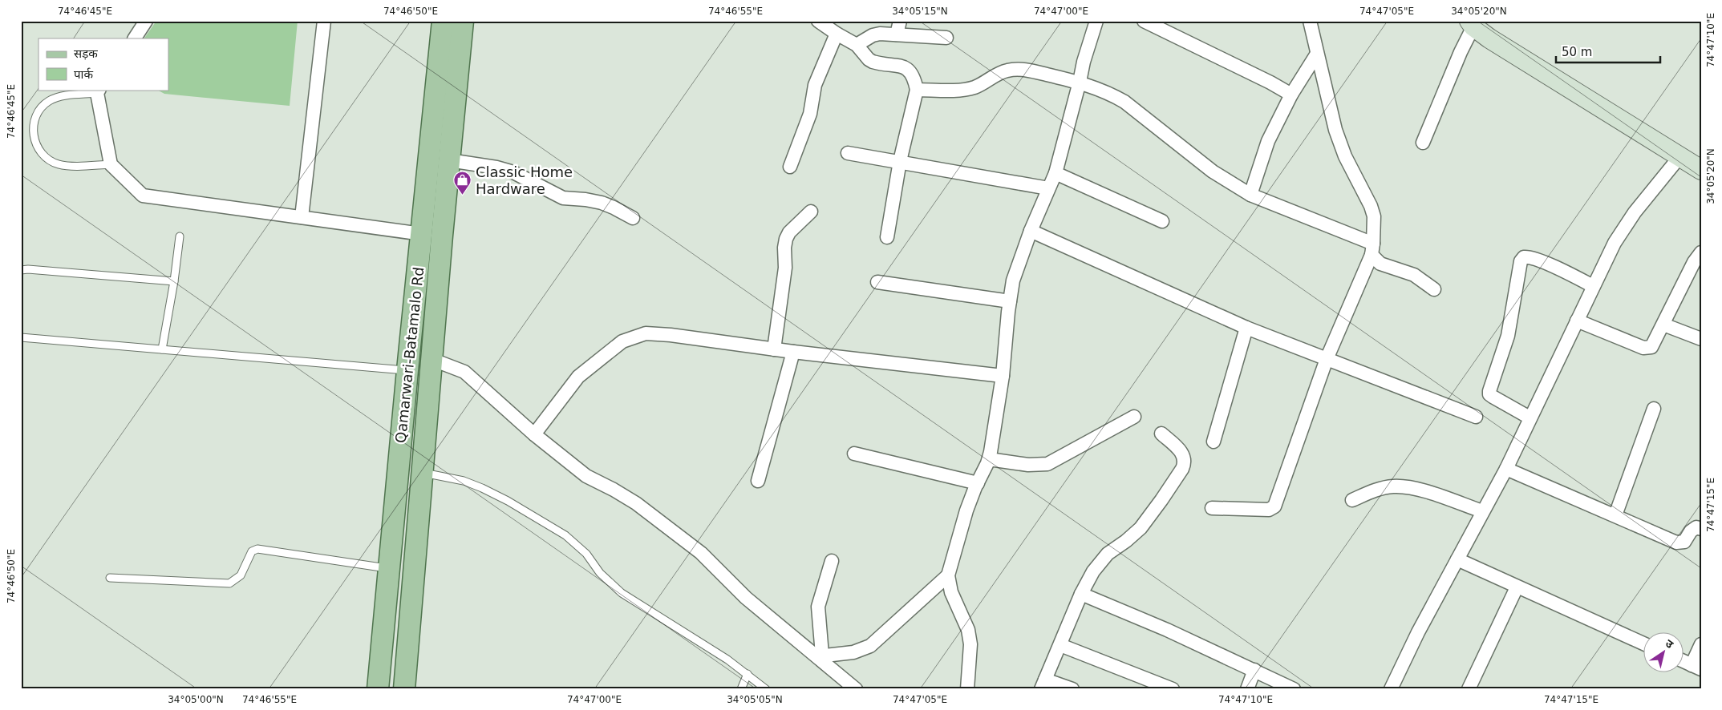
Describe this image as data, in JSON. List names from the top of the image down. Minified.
{"streets":{"main road":["Qamarwari-Batamalo Rd"]},"places":{"shop":["Classic Home Hardware"]},"legend":["सड़क","पार्क"],"scale_bar":"50 m","north":"top right","coordinates":["74°46'45\"E","74°46'50\"E","74°46'55\"E","34°05'15\"N","74°47'00\"E","74°47'05\"E","34°05'20\"N","74°47'10\"E","74°47'15\"E","34°05'00\"N","34°05'05\"N"]}
